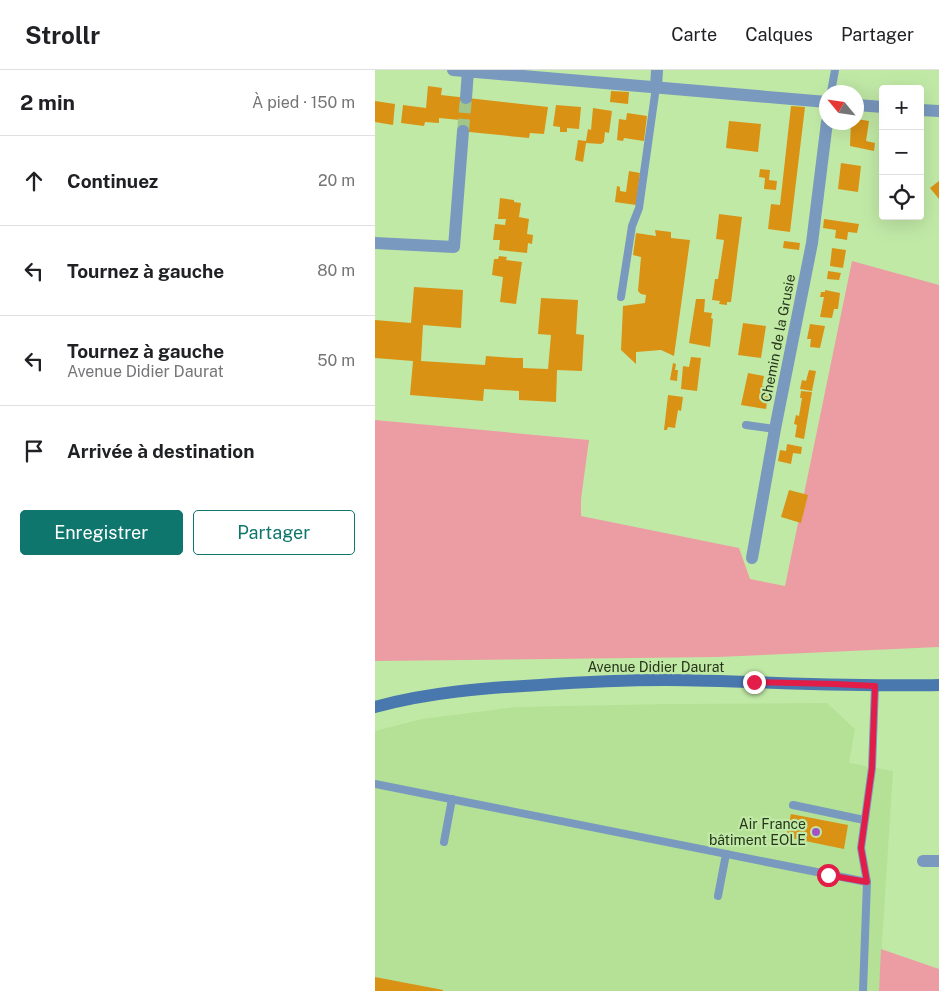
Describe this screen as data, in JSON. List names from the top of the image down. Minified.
{"streets":{"main road":["Avenue Didier Daurat"],"street":["Chemin de la Grusie"]},"places":["Air France bâtiment EOLE"],"north":"top left","page":{"header":"Strollr","nav":["Carte","Calques","Partager"],"heading":["2 min","À pied · 150 m"],"map_buttons":["+","−"],"list":[["Continuez","20 m"],["Tournez à gauche","80 m"],["Tournez à gauche","Avenue Didier Daurat","50 m"],"Arrivée à destination"],"buttons":["Enregistrer","Partager"]}}
